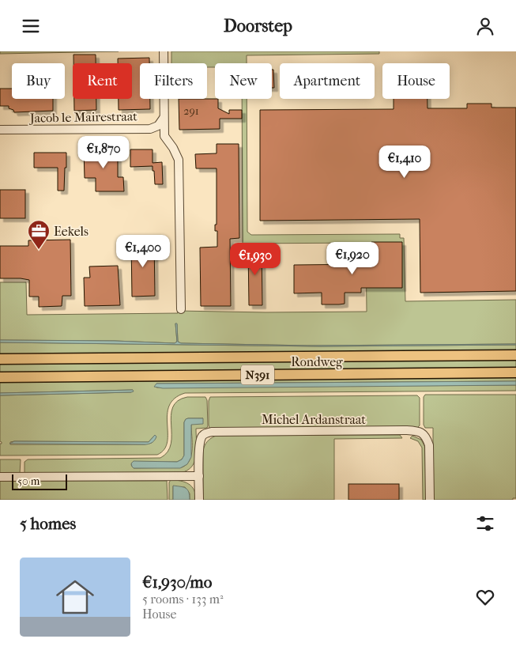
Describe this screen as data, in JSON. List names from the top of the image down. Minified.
{"streets":{"main road":["Rondweg","N391"],"street":["Jacob le Mairestraat","Michel Ardanstraat"]},"places":{"office":["Eekels"]},"house_numbers":["291"],"scale_bar":"50 m","page":{"header":"Doorstep","chip":["Buy","Rent","Filters","New","Apartment","House"],"price":["€1,870","€1,410","€1,400","€1,920","€1,930"],"scale":"50 m","heading":"5 homes","list":[{"name":"€1,930/mo","note":"5 rooms · 133 m² · House"}]}}
